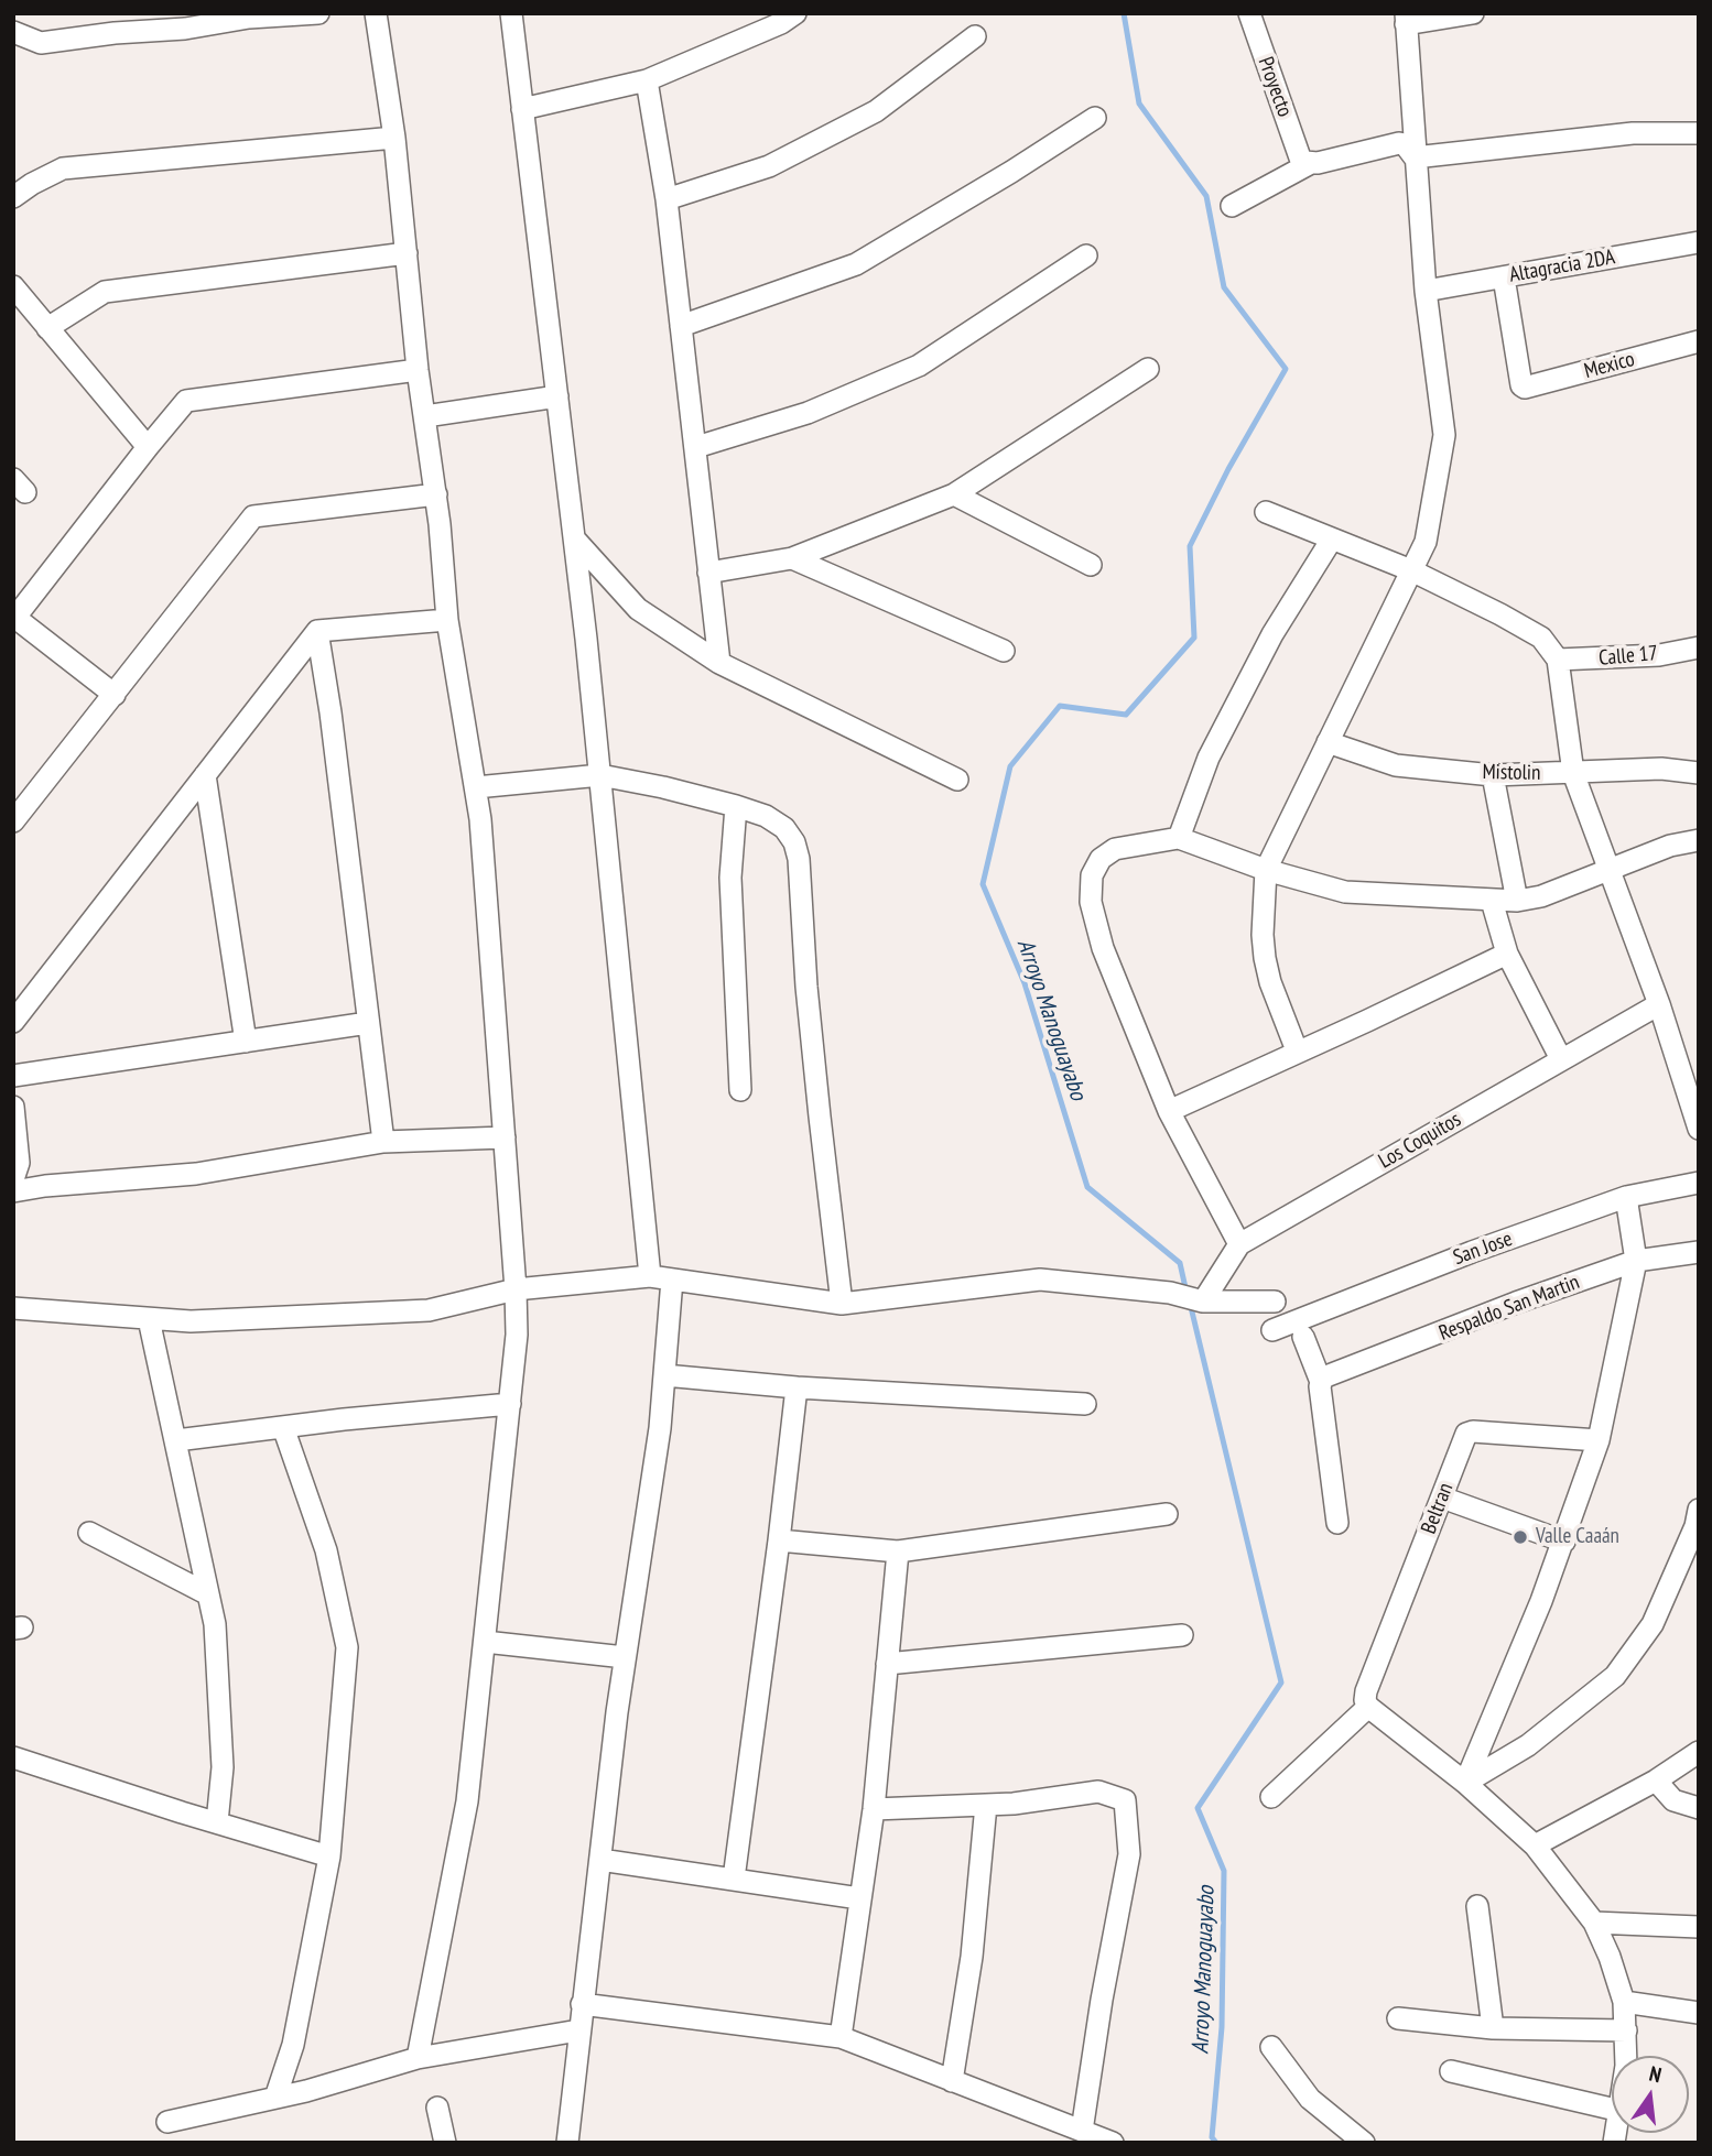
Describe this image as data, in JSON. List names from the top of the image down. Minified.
{"streets":{"street":["Proyecto","Altagracia 2DA","Mexico","Calle 17","Mistolin","Los Coquitos","San Jose","Respaldo San Martin","Beltran"]},"crossings":[["Altagracia 2DA","Mexico"]],"water":["Arroyo Manoguayabo"],"places":["Valle Caaán"],"north":"top"}
